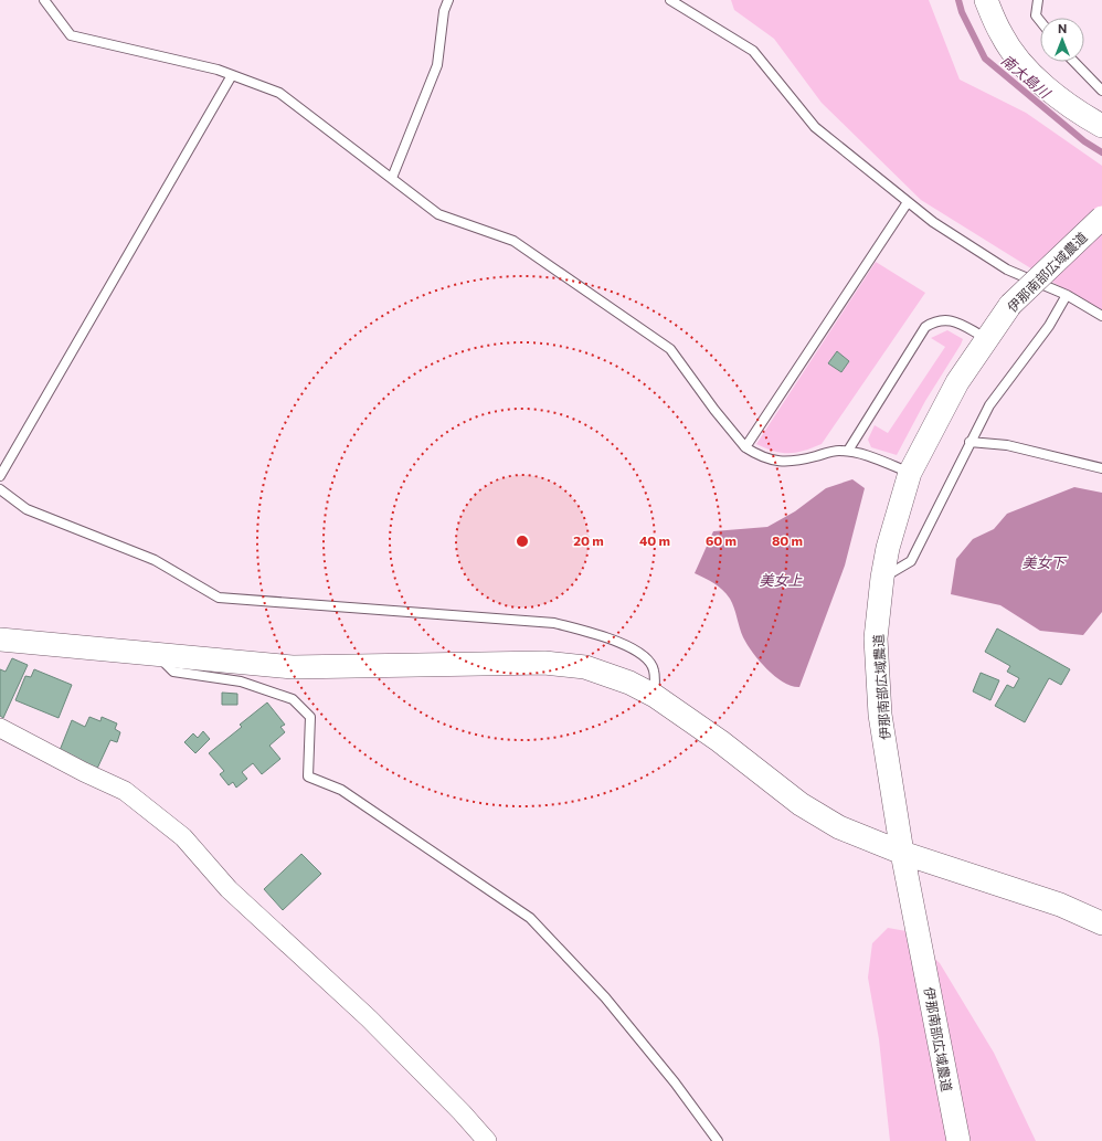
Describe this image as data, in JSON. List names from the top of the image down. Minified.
{"streets":{"street":["伊那南部広域農道"]},"water":["南大島川","美女下","美女上"],"north":"top","rings":["20 m","40 m","60 m","80 m"]}
